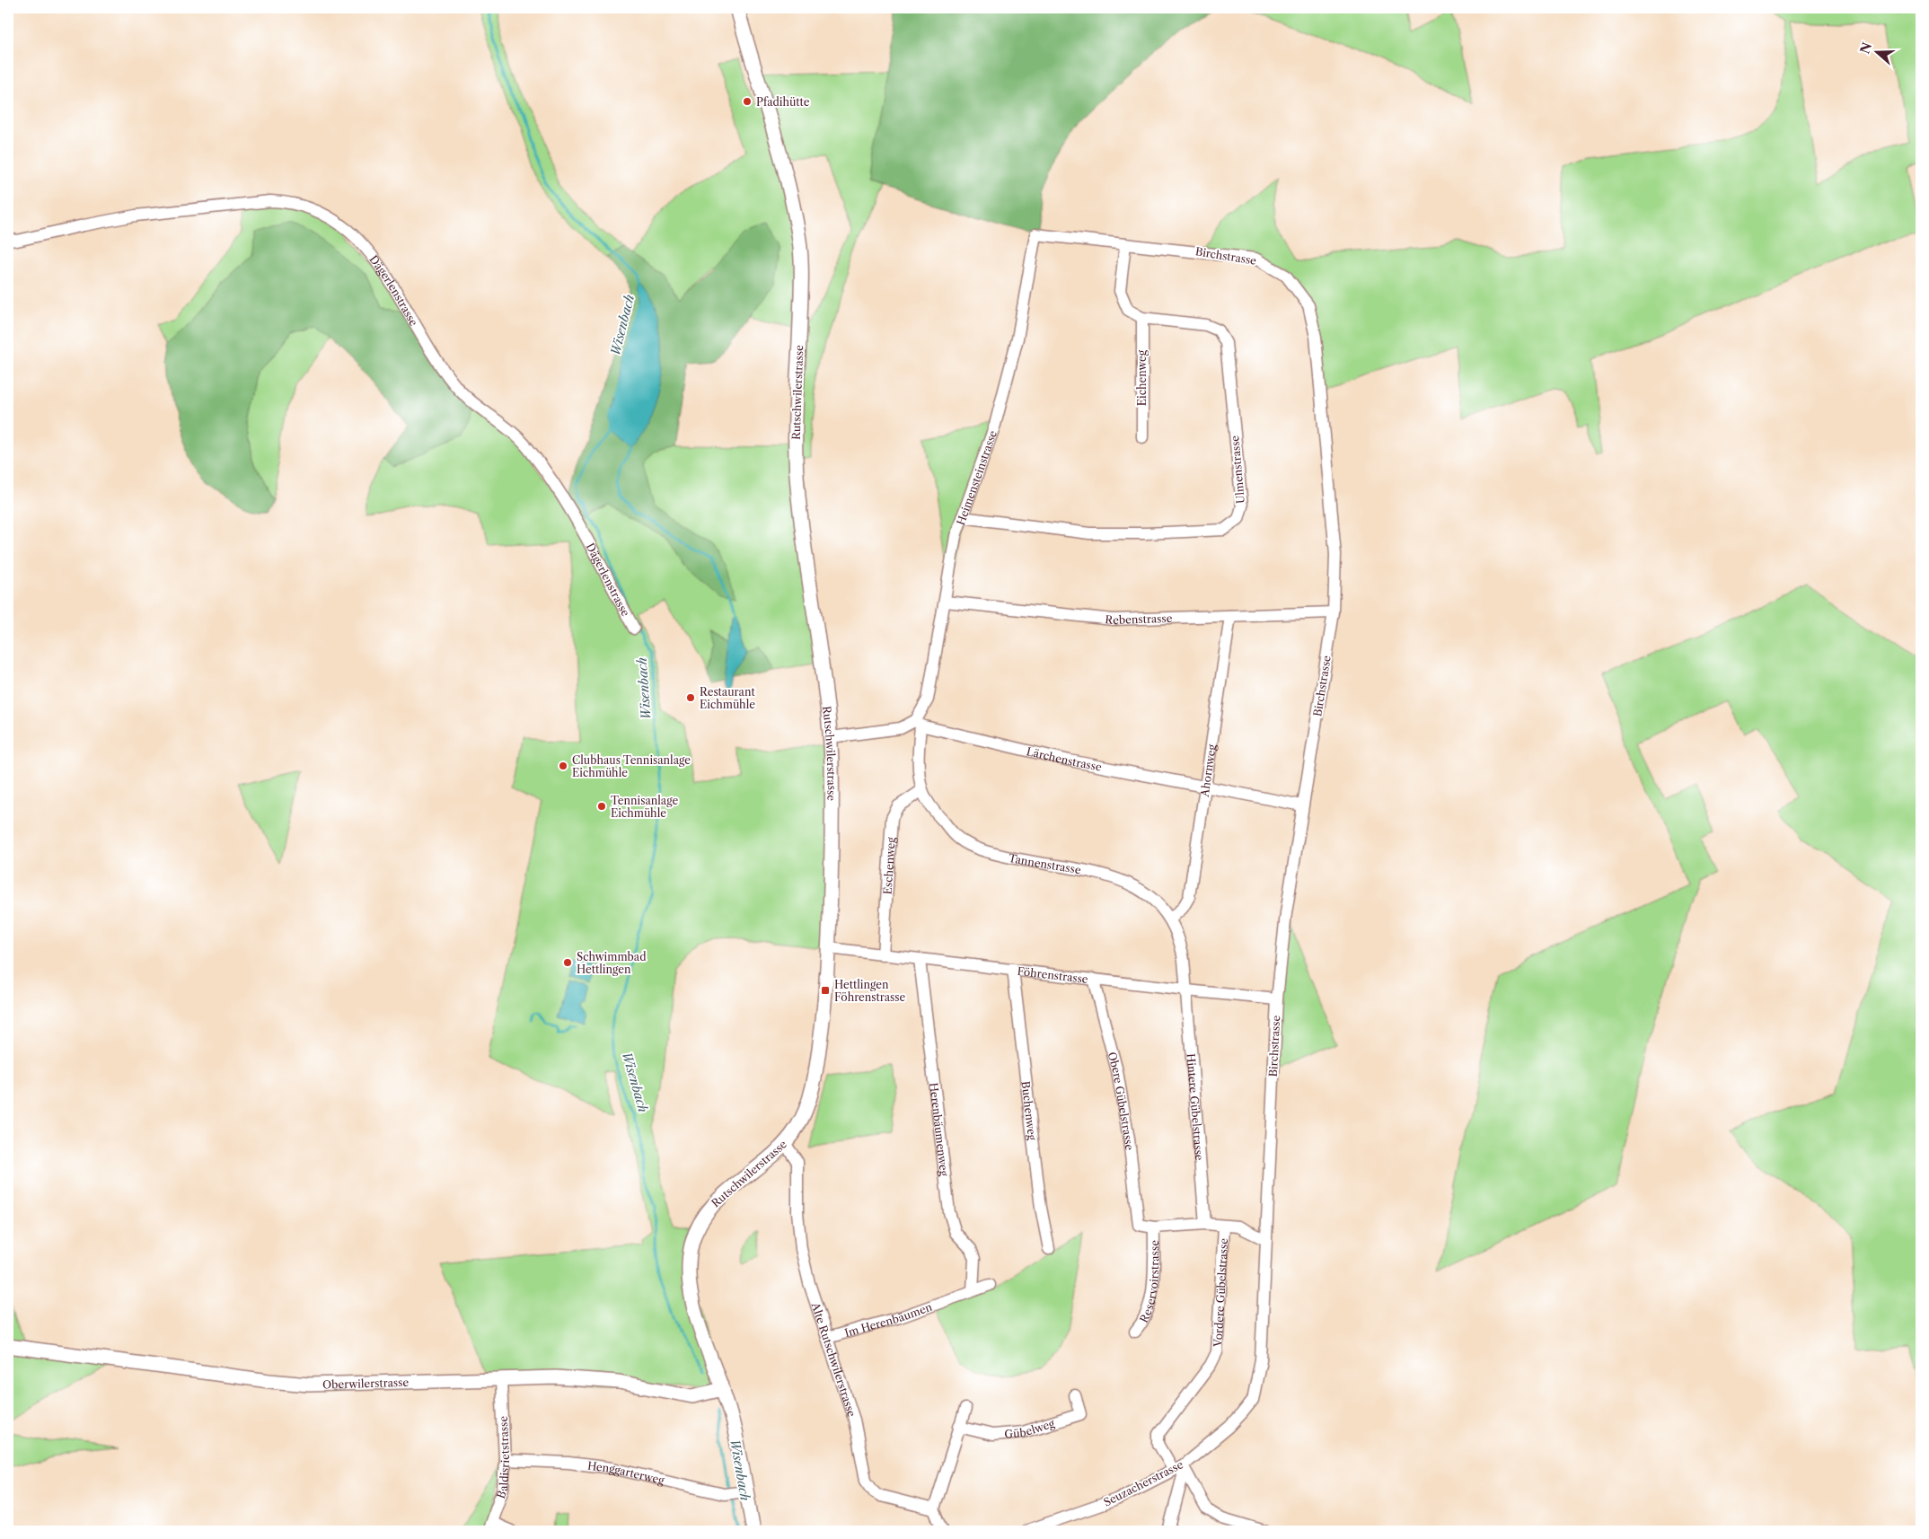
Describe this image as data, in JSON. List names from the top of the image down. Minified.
{"streets":{"street":["Birchstrasse","Dägerlenstrasse","Eichenweg","Rutschwilerstrasse","Ulmenstrasse","Heimensteinstrasse","Rebenstrasse","Lärchenstrasse","Ahornweg","Tannenstrasse","Eschenweg","Föhrenstrasse","Obere Gübelstrasse","Hintere Gübelstrasse","Buchenweg","Herenbäumenweg","Reservoirstrasse","Vordere Gübelstrasse","Im Herenbäumen","Alte Rutschwilerstrasse","Oberwilerstrasse","Gübelweg","Baldisrietstrasse","Henggarterweg","Seuzacherstrasse"]},"crossings":[["Birchstrasse","Heimensteinstrasse"],["Birchstrasse","Rebenstrasse"],["Birchstrasse","Lärchenstrasse"],["Birchstrasse","Föhrenstrasse"],["Birchstrasse","Reservoirstrasse"],["Birchstrasse","Seuzacherstrasse"],["Eichenweg","Ulmenstrasse"],["Rutschwilerstrasse","Föhrenstrasse"],["Rutschwilerstrasse","Alte Rutschwilerstrasse"],["Rutschwilerstrasse","Oberwilerstrasse"],["Rutschwilerstrasse","Henggarterweg"],["Ulmenstrasse","Heimensteinstrasse"],["Heimensteinstrasse","Rebenstrasse"],["Heimensteinstrasse","Lärchenstrasse"],["Heimensteinstrasse","Tannenstrasse"],["Rebenstrasse","Ahornweg"],["Lärchenstrasse","Ahornweg"],["Lärchenstrasse","Tannenstrasse"],["Ahornweg","Tannenstrasse"],["Tannenstrasse","Eschenweg"],["Tannenstrasse","Föhrenstrasse"],["Tannenstrasse","Hintere Gübelstrasse"],["Eschenweg","Föhrenstrasse"],["Föhrenstrasse","Obere Gübelstrasse"],["Föhrenstrasse","Hintere Gübelstrasse"],["Föhrenstrasse","Buchenweg"],["Föhrenstrasse","Herenbäumenweg"],["Obere Gübelstrasse","Reservoirstrasse"],["Hintere Gübelstrasse","Reservoirstrasse"],["Herenbäumenweg","Im Herenbäumen"],["Reservoirstrasse","Vordere Gübelstrasse"],["Vordere Gübelstrasse","Seuzacherstrasse"],["Im Herenbäumen","Alte Rutschwilerstrasse"],["Oberwilerstrasse","Baldisrietstrasse"],["Baldisrietstrasse","Henggarterweg"]],"water":["Wisenbach"],"places":{"other":["Pfadihütte","Restaurant Eichmühle","Clubhaus Tennisanlage Eichmühle","Tennisanlage Eichmühle","Schwimmbad Hettlingen"],"transit":["Hettlingen Föhrenstrasse"]},"north":"left"}
